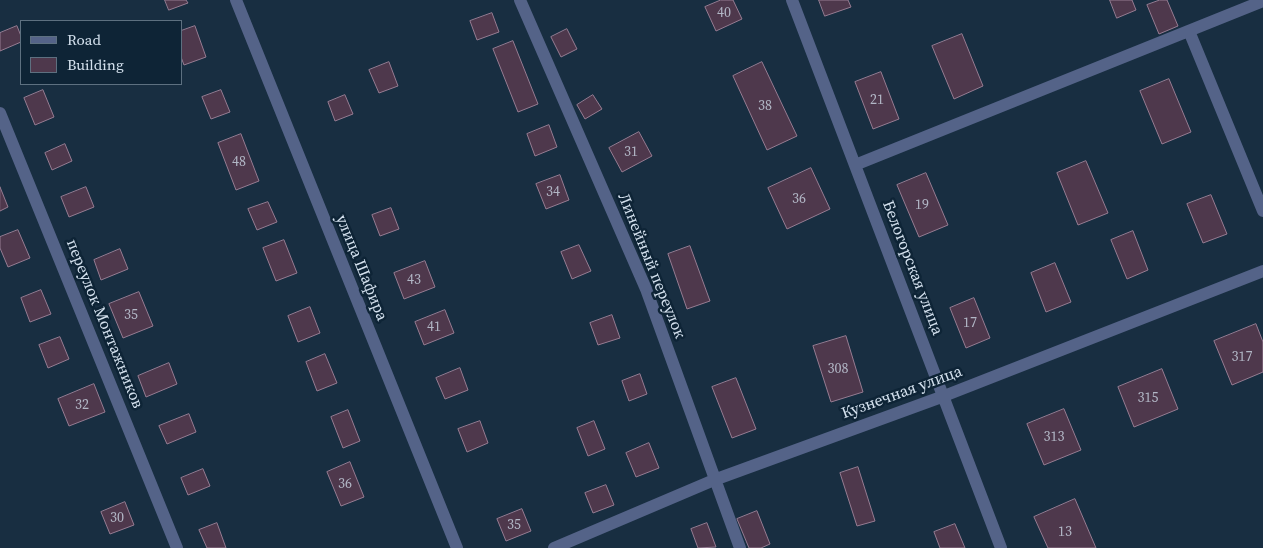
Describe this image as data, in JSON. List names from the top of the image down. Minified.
{"streets":{"street":["Линейный переулок","улица Шафира","Белогорская улица","переулок Монтажников","Кузнечная улица"]},"crossings":[["Линейный переулок","Кузнечная улица"],["Белогорская улица","Кузнечная улица"]],"house_numbers":["40","21","38","31","48","34","36","19","43","35","17","41","317","308","315","32","313","36","30","35","13"],"legend":["Road","Building"]}
